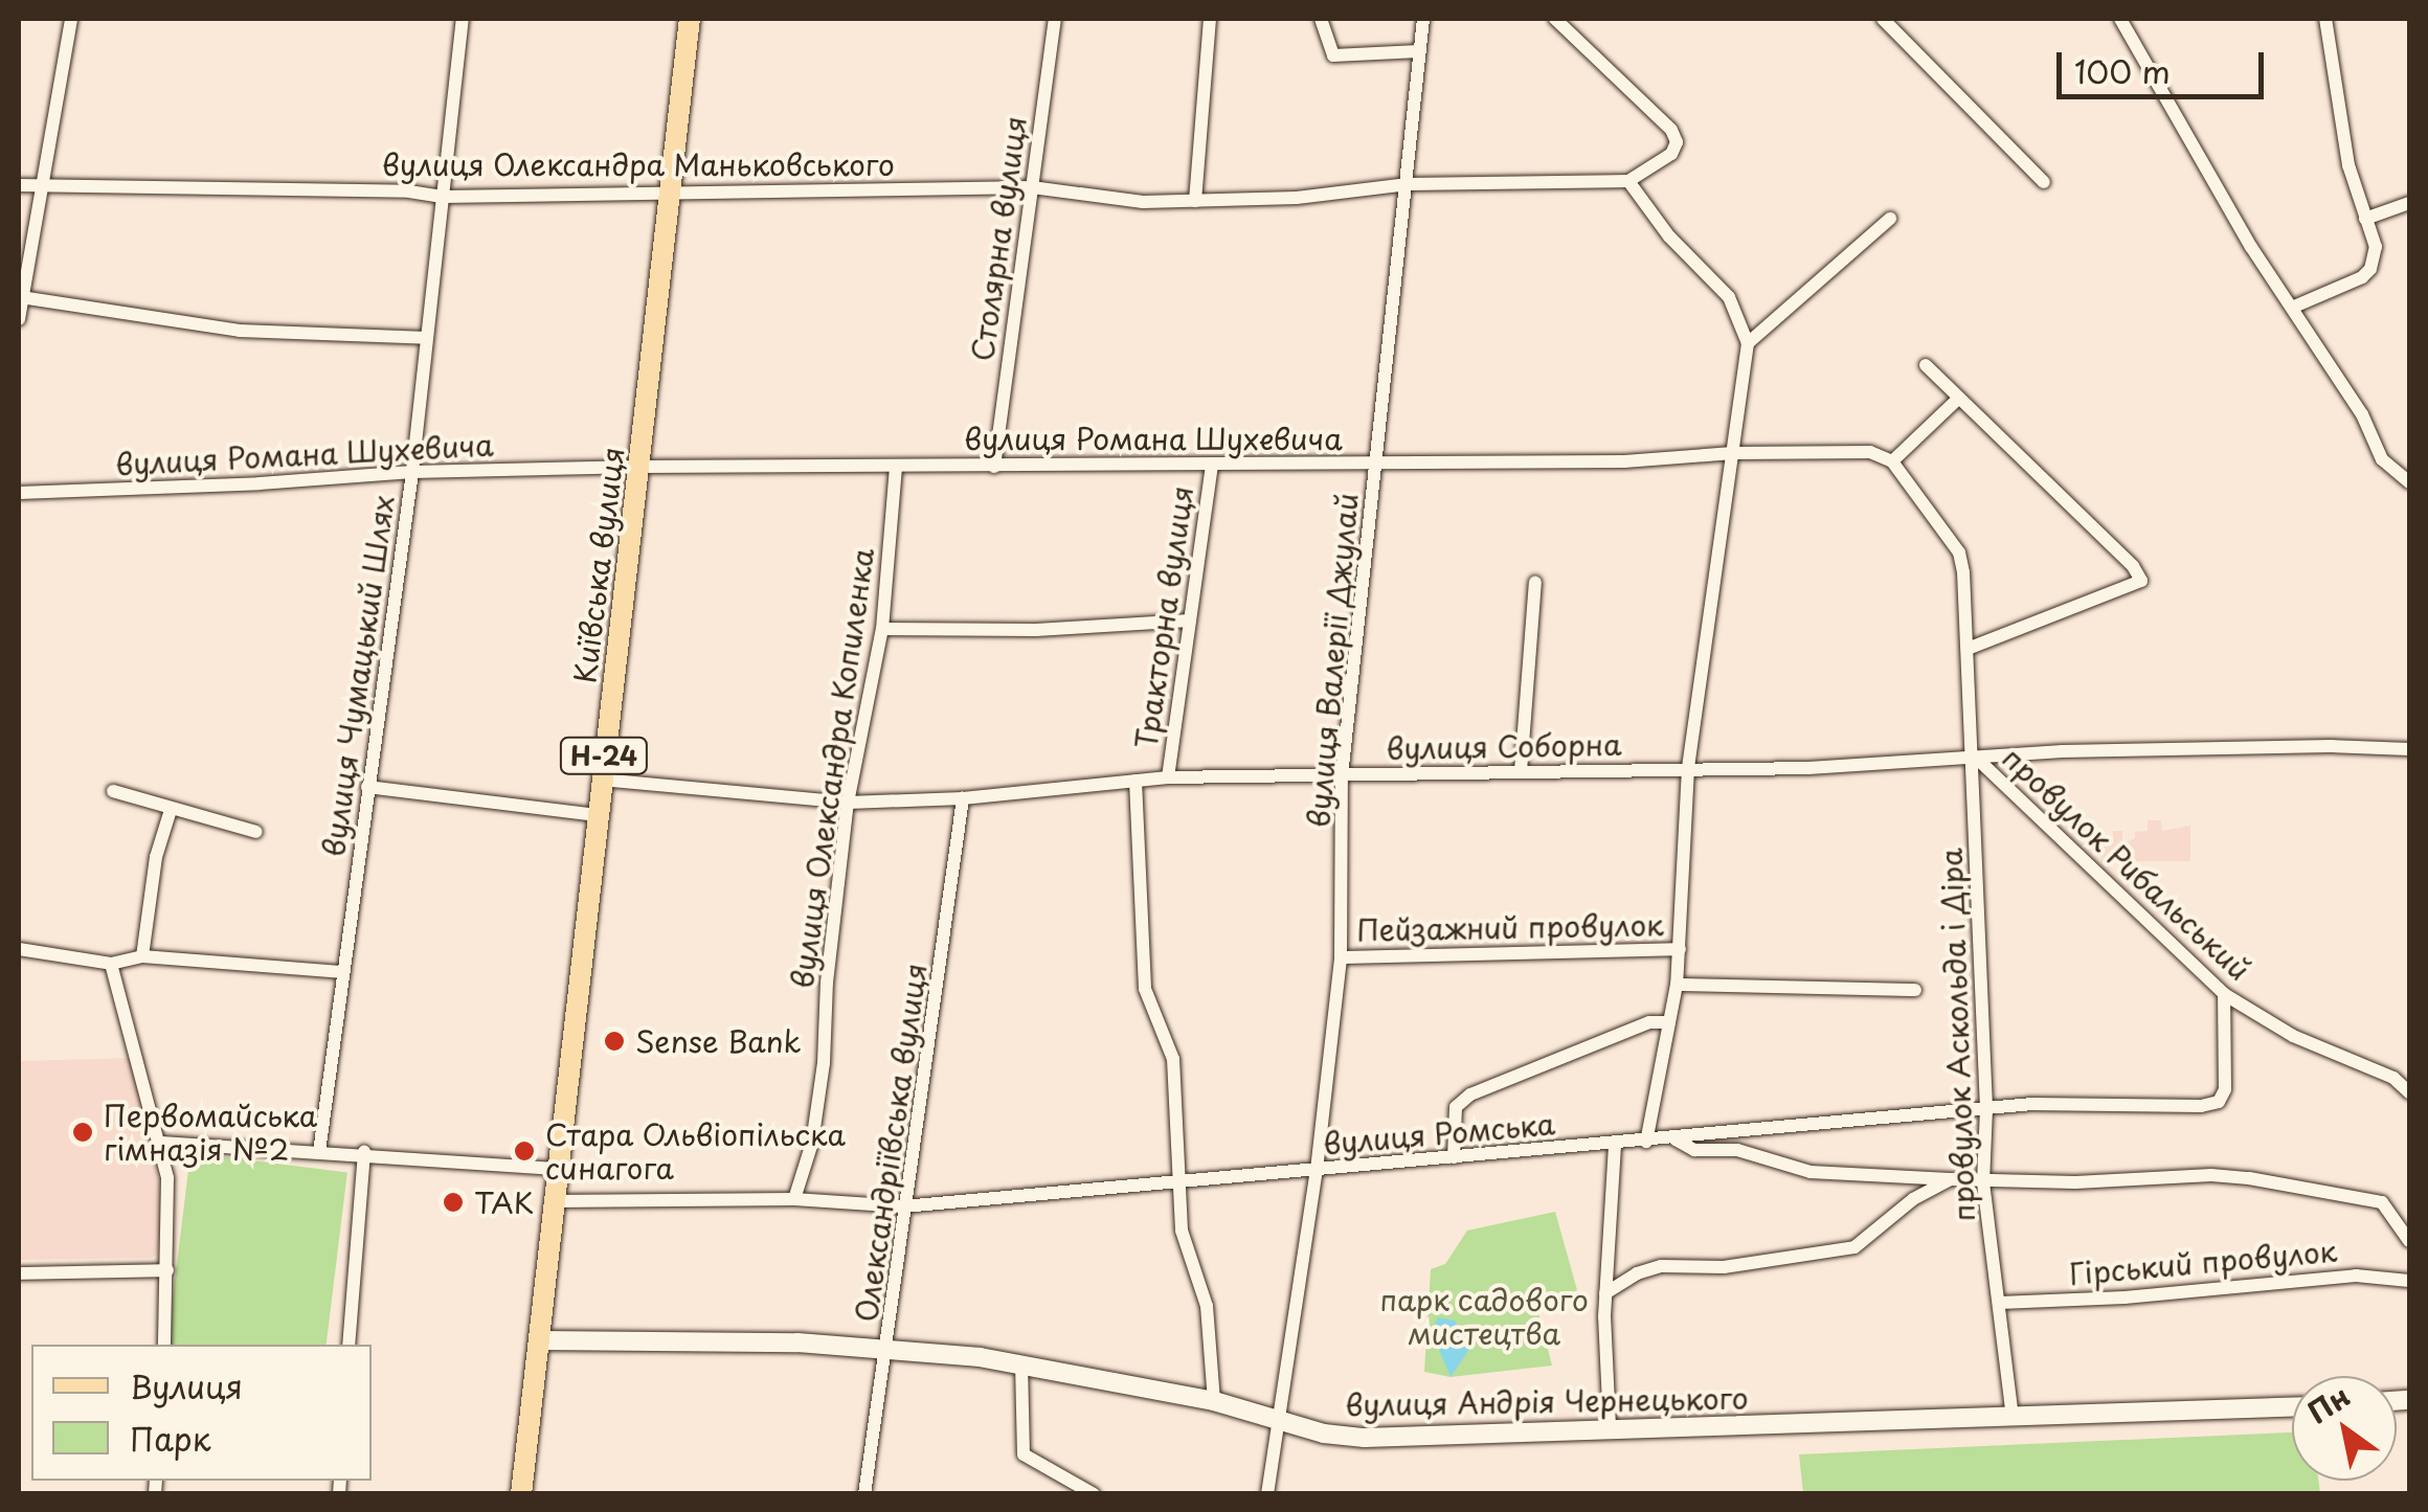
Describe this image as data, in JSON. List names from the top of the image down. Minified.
{"streets":{"main road":["Київська вулиця","Н-24"],"street":["вулиця Олександра Маньковського","Столярна вулиця","вулиця Романа Шухевича","Тракторна вулиця","вулиця Валерії Джулай","вулиця Чумацький Шлях","вулиця Соборна","вулиця Олександра Копиленка","провулок Рибальський","Пейзажний провулок","провулок Аскольда і Діра","вулиця Ромська","Олександріївська вулиця","Гірський провулок","вулиця Андрія Чернецького"]},"crossings":[["вулиця Олександра Маньковського","Столярна вулиця"],["вулиця Олександра Маньковського","Київська вулиця"],["вулиця Олександра Маньковського","вулиця Валерії Джулай"],["вулиця Олександра Маньковського","вулиця Чумацький Шлях"],["Столярна вулиця","вулиця Романа Шухевича"],["вулиця Романа Шухевича","Київська вулиця"],["вулиця Романа Шухевича","Тракторна вулиця"],["вулиця Романа Шухевича","вулиця Валерії Джулай"],["вулиця Романа Шухевича","вулиця Чумацький Шлях"],["вулиця Романа Шухевича","вулиця Олександра Копиленка"],["Київська вулиця","вулиця Соборна"],["Київська вулиця","вулиця Ромська"],["Київська вулиця","вулиця Андрія Чернецького"],["Тракторна вулиця","вулиця Соборна"],["Тракторна вулиця","вулиця Ромська"],["Тракторна вулиця","вулиця Андрія Чернецького"],["вулиця Валерії Джулай","вулиця Соборна"],["вулиця Валерії Джулай","Пейзажний провулок"],["вулиця Валерії Джулай","вулиця Ромська"],["вулиця Валерії Джулай","вулиця Андрія Чернецького"],["вулиця Соборна","вулиця Олександра Копиленка"],["вулиця Соборна","провулок Рибальський"],["вулиця Соборна","провулок Аскольда і Діра"],["вулиця Соборна","Олександріївська вулиця"],["вулиця Олександра Копиленка","вулиця Ромська"],["провулок Рибальський","провулок Аскольда і Діра"],["провулок Рибальський","вулиця Ромська"],["провулок Аскольда і Діра","вулиця Ромська"],["провулок Аскольда і Діра","Гірський провулок"],["провулок Аскольда і Діра","вулиця Андрія Чернецького"],["вулиця Ромська","Олександріївська вулиця"],["Олександріївська вулиця","вулиця Андрія Чернецького"]],"parks":["парк садового мистецтва"],"places":["Sense Bank","Первомайська гімназія №2","Стара Ольвіопільска синагога","ТАК"],"legend":["Вулиця","Парк"],"scale_bar":"100 m","north":"top left"}
